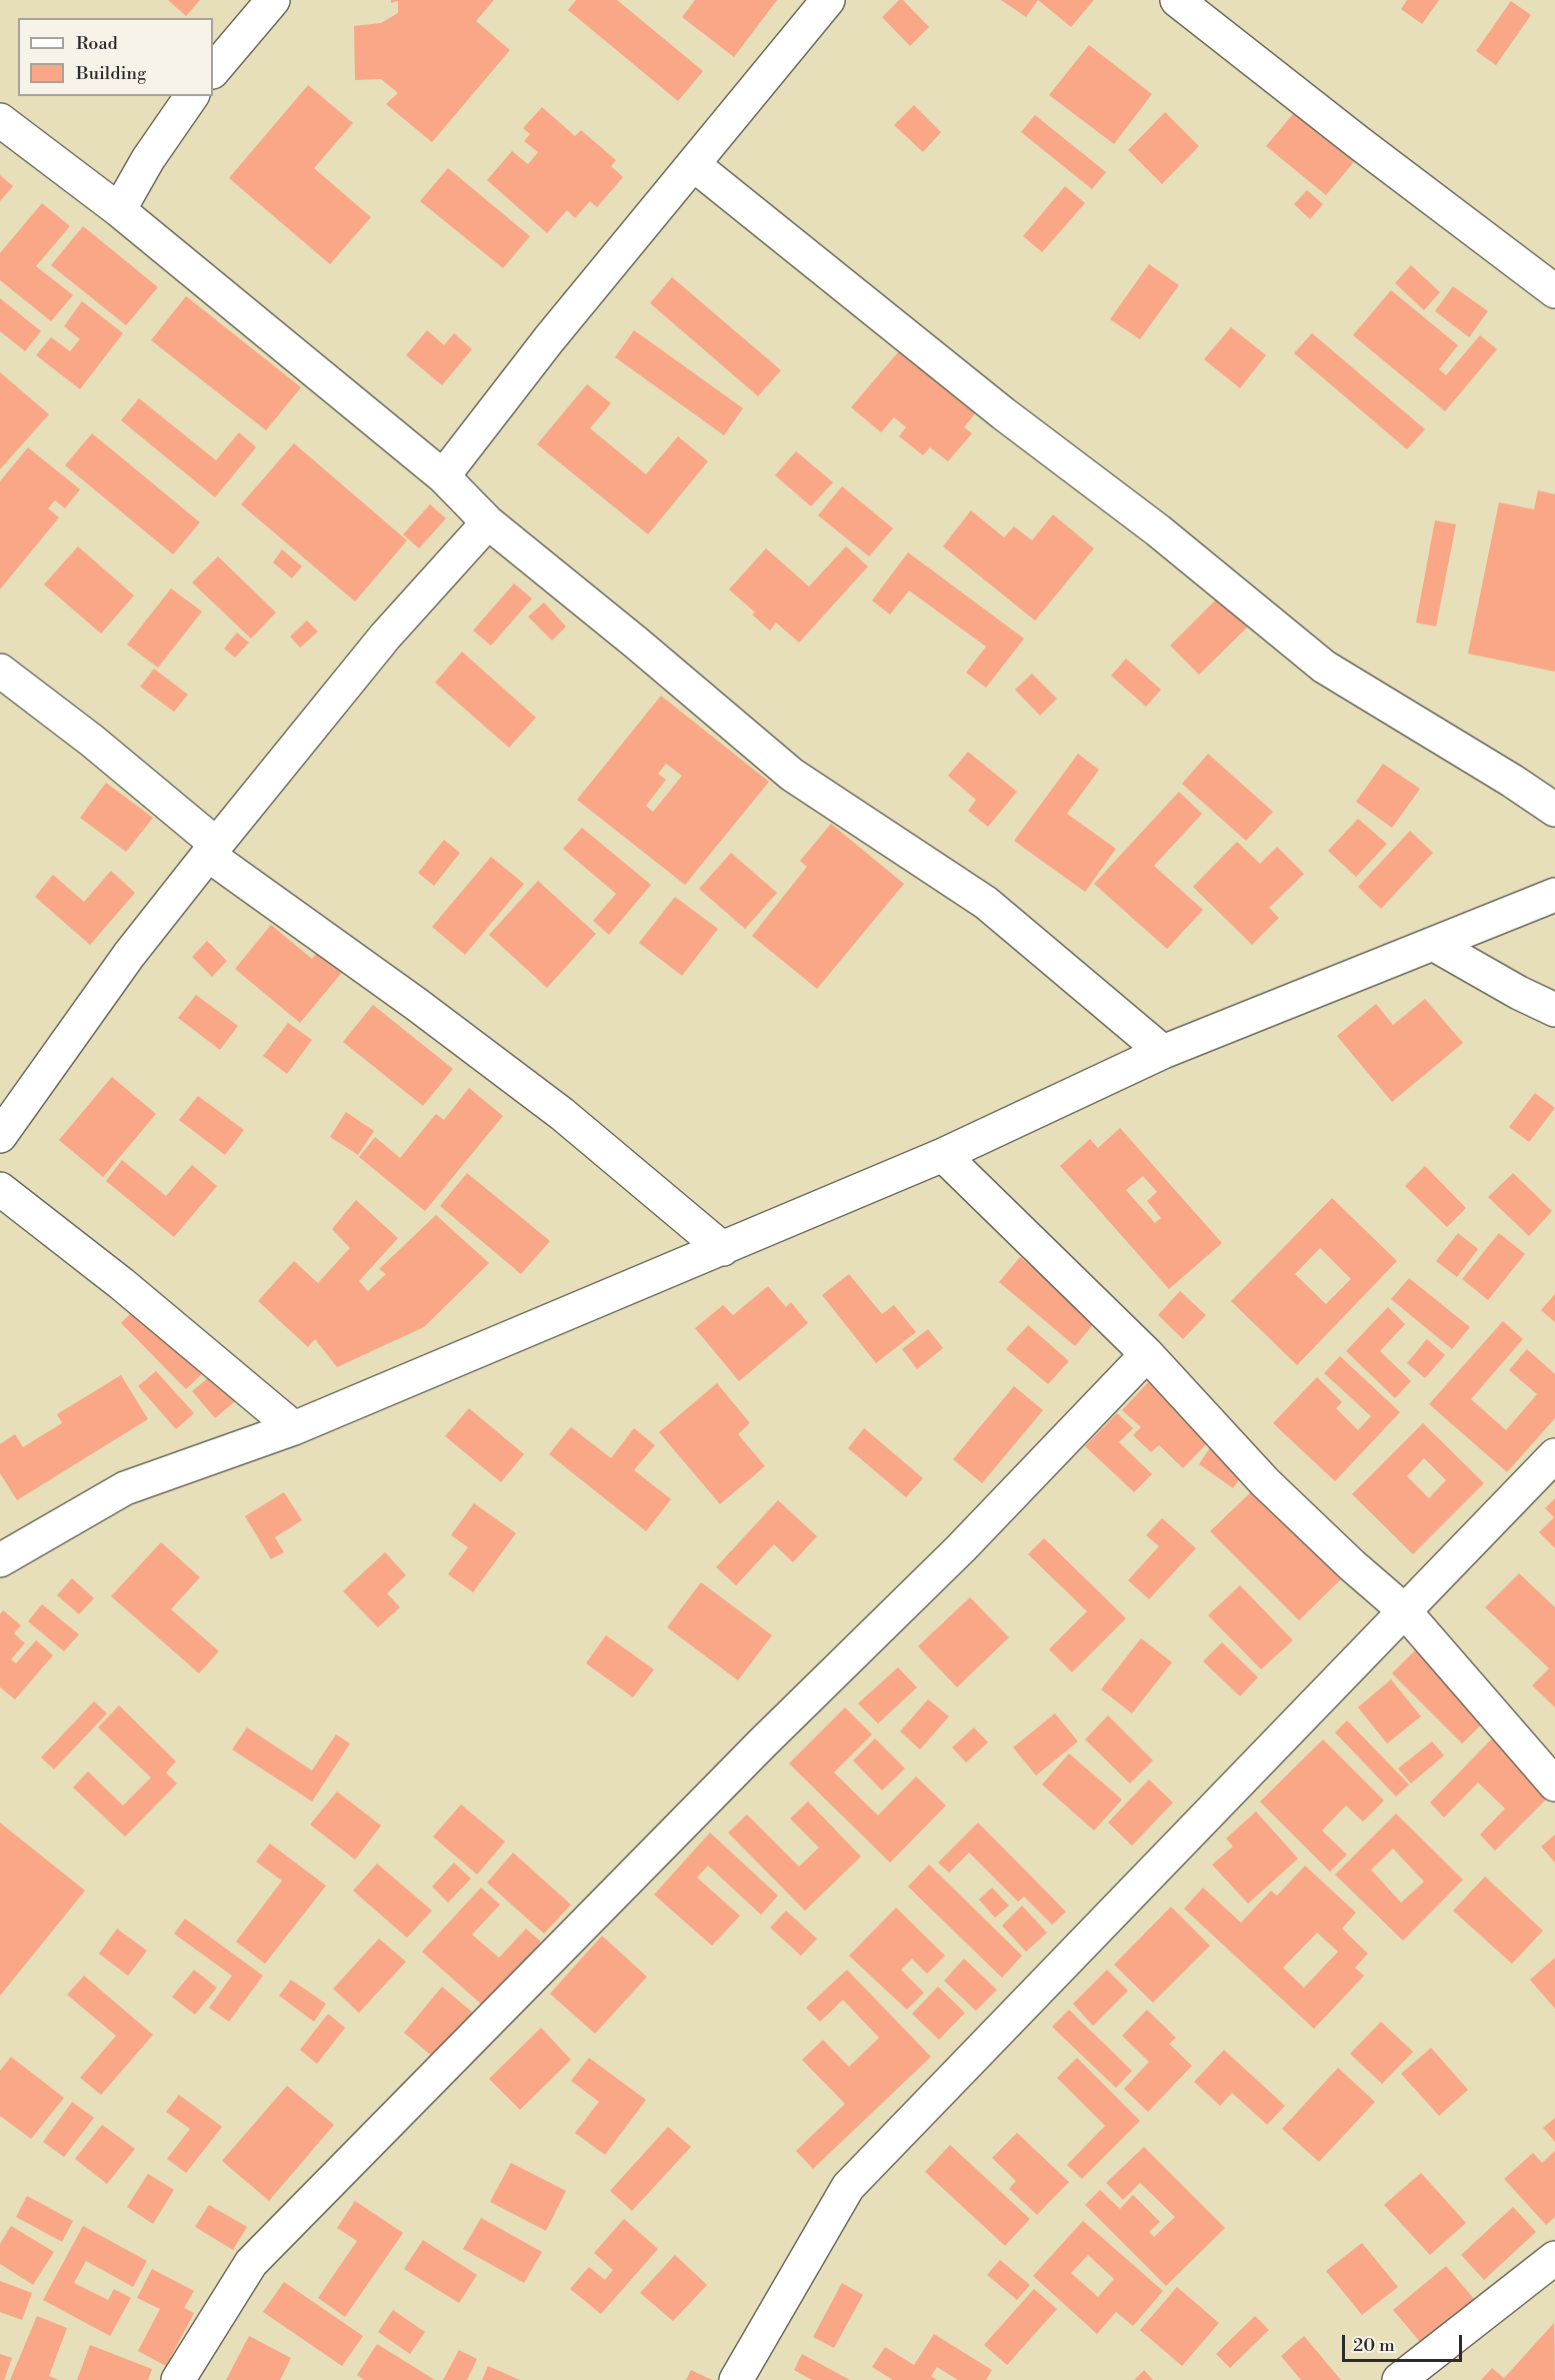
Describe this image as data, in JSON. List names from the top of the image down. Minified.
{"legend":["Road","Building"],"scale_bar":"20 m"}
